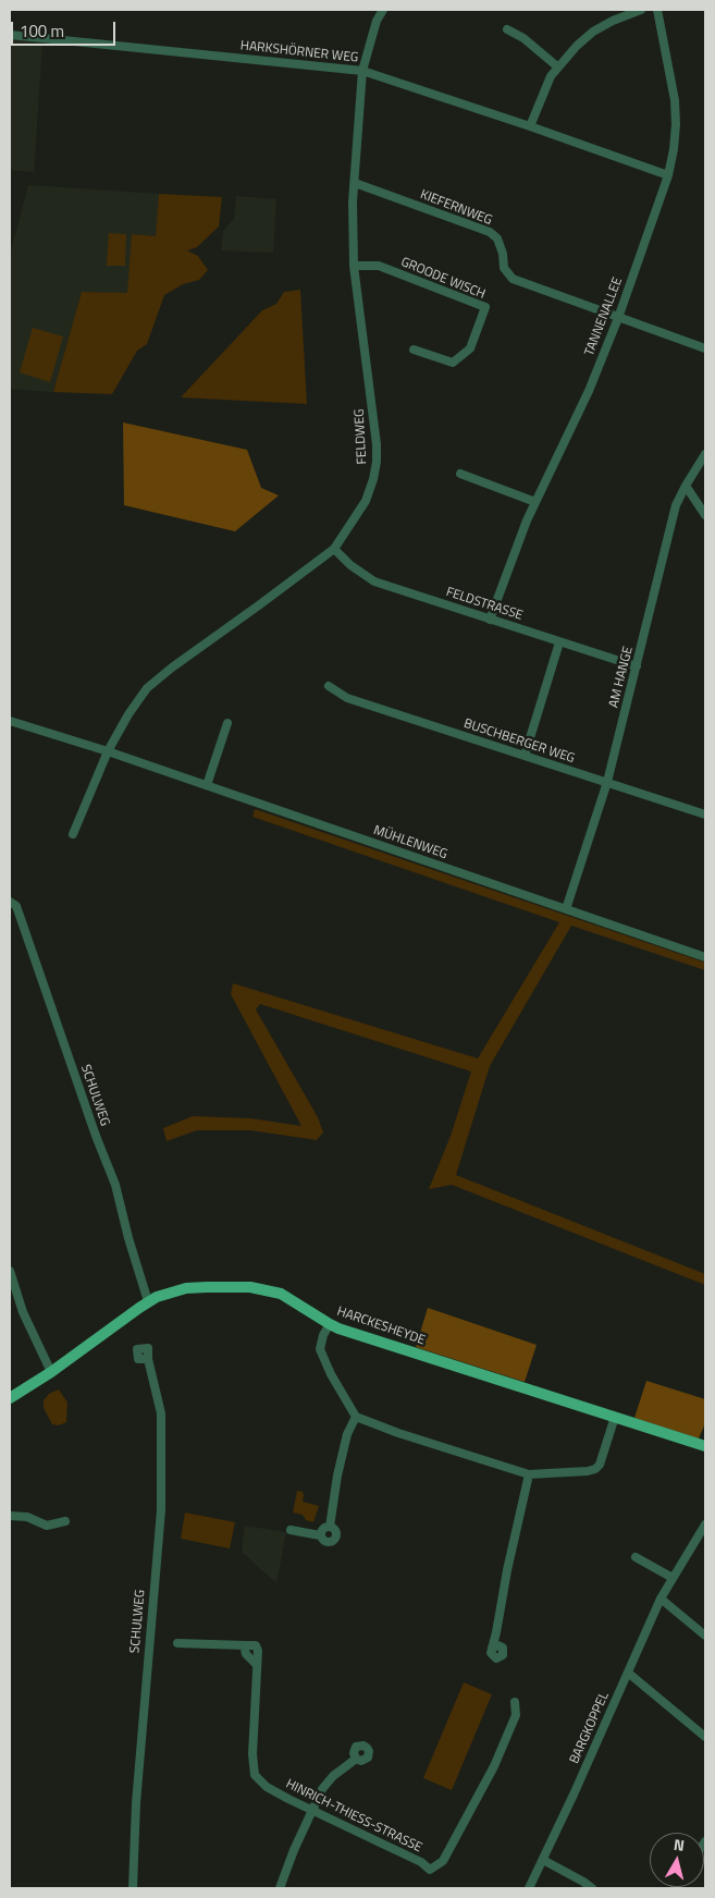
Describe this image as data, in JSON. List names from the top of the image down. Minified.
{"streets":{"main road":["HARCKESHEYDE"],"street":["HARKSHÖRNER WEG","KIEFERNWEG","GROODE WISCH","TANNENALLEE","FELDWEG","FELDSTRASSE","AM HANGE","BUSCHBERGER WEG","MÜHLENWEG","SCHULWEG","BARGKOPPEL","HINRICH-THIESS-STRASSE"]},"crossings":[["HARKSHÖRNER WEG","TANNENALLEE"],["HARKSHÖRNER WEG","FELDWEG"],["KIEFERNWEG","TANNENALLEE"],["KIEFERNWEG","FELDWEG"],["GROODE WISCH","FELDWEG"],["TANNENALLEE","FELDSTRASSE"],["FELDWEG","FELDSTRASSE"],["FELDWEG","MÜHLENWEG"],["FELDSTRASSE","AM HANGE"],["AM HANGE","BUSCHBERGER WEG"],["AM HANGE","MÜHLENWEG"],["SCHULWEG","HARCKESHEYDE"]],"scale_bar":"100 m","north":"top"}
